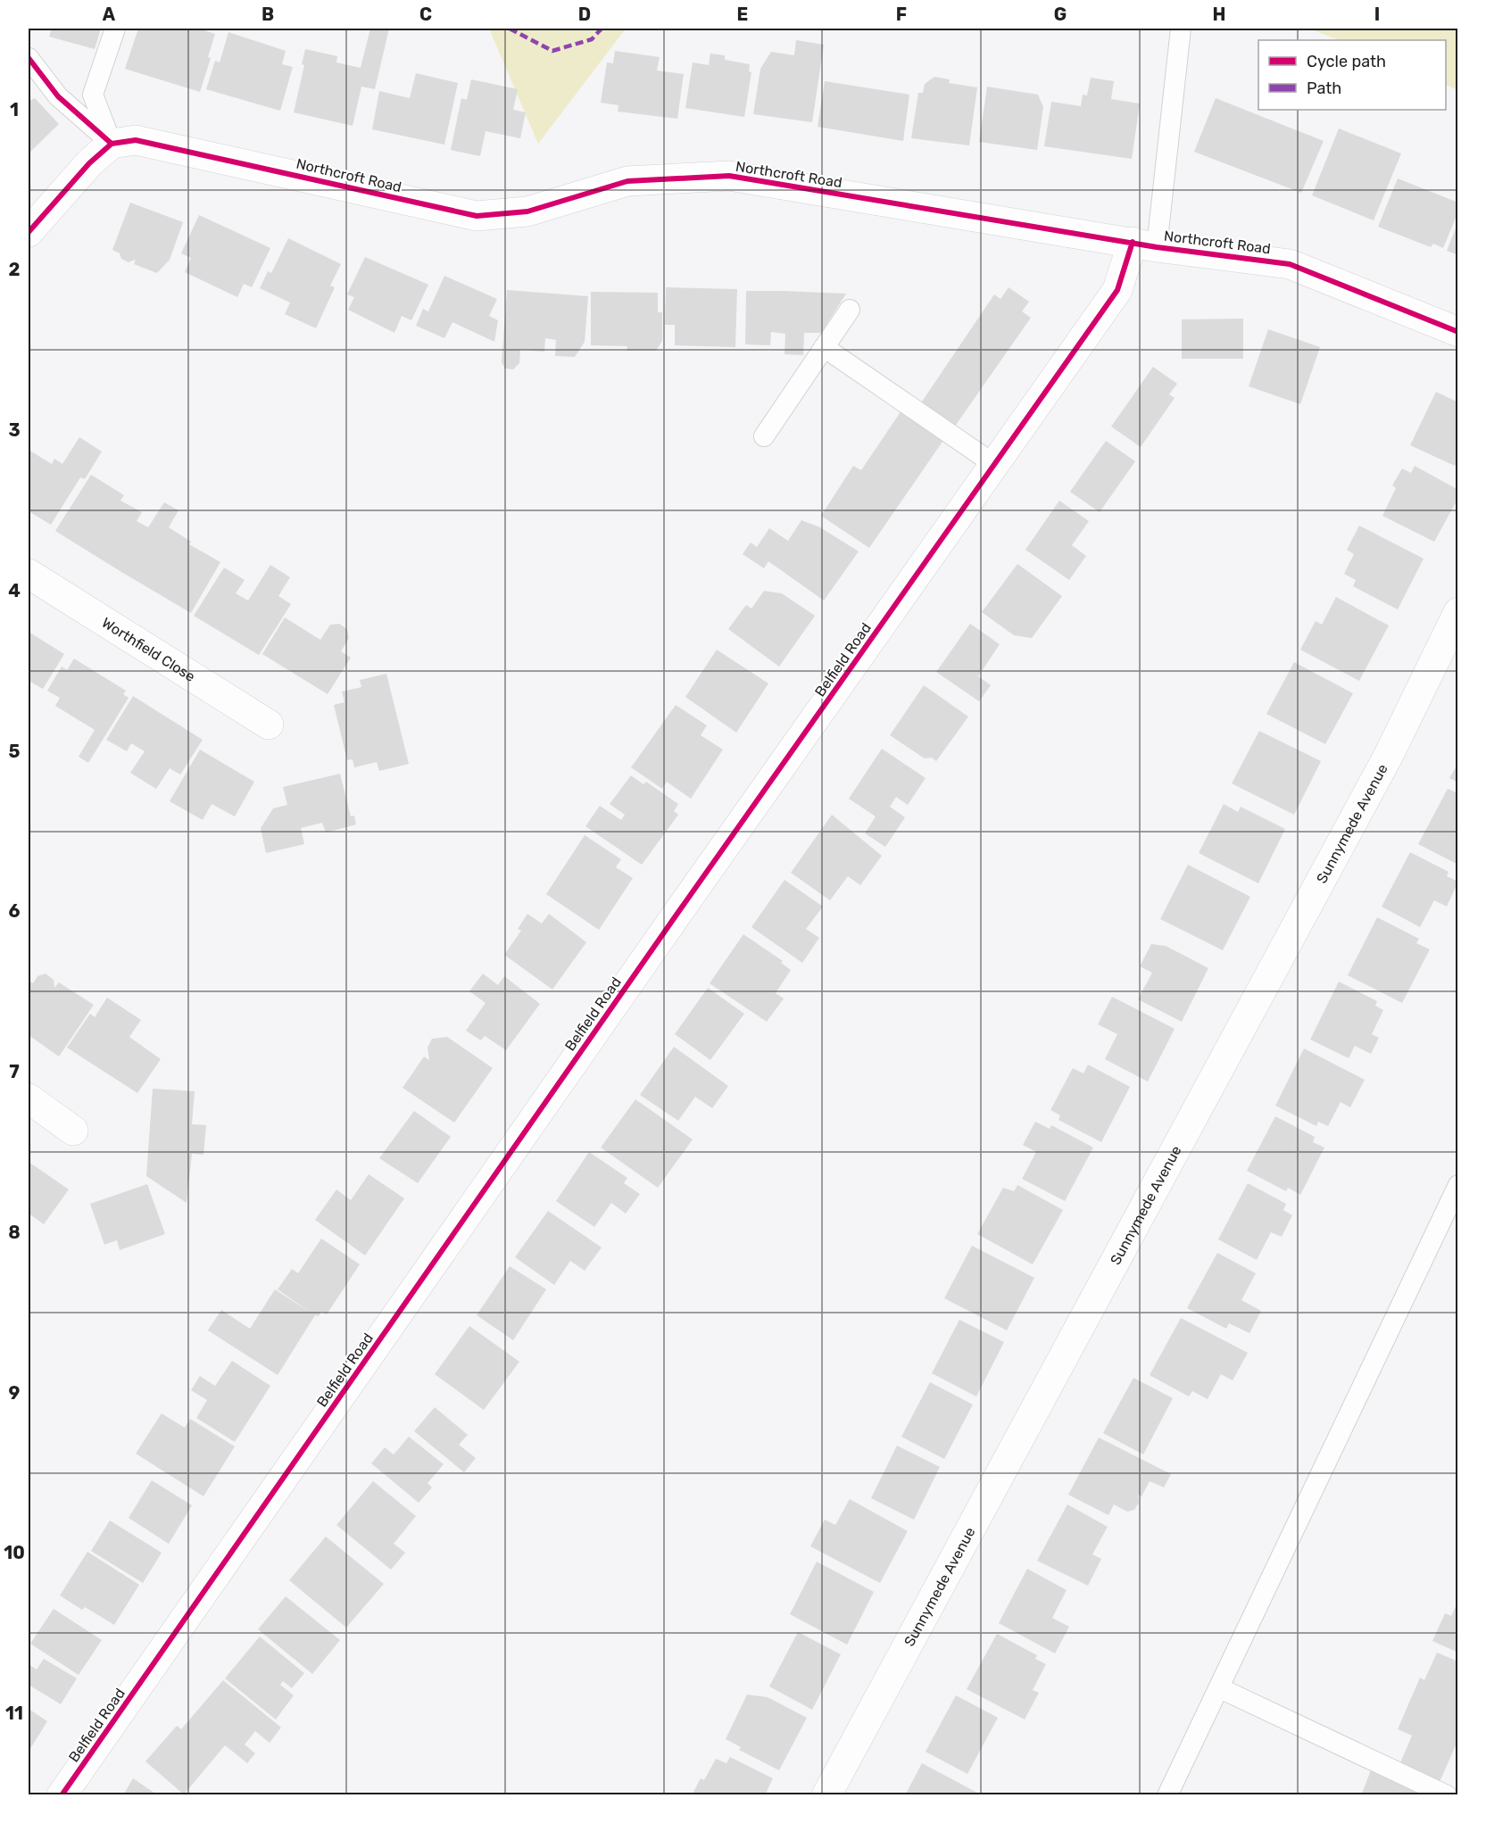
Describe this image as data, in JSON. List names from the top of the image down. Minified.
{"streets":{"street":["Northcroft Road","Worthfield Close","Belfield Road","Sunnymede Avenue"]},"crossings":[["Northcroft Road","Belfield Road"]],"legend":["Cycle path","Path"],"grid":{"columns":["A","B","C","D","E","F","G","H","I"],"rows":["1","2","3","4","5","6","7","8","9","10","11"]}}
